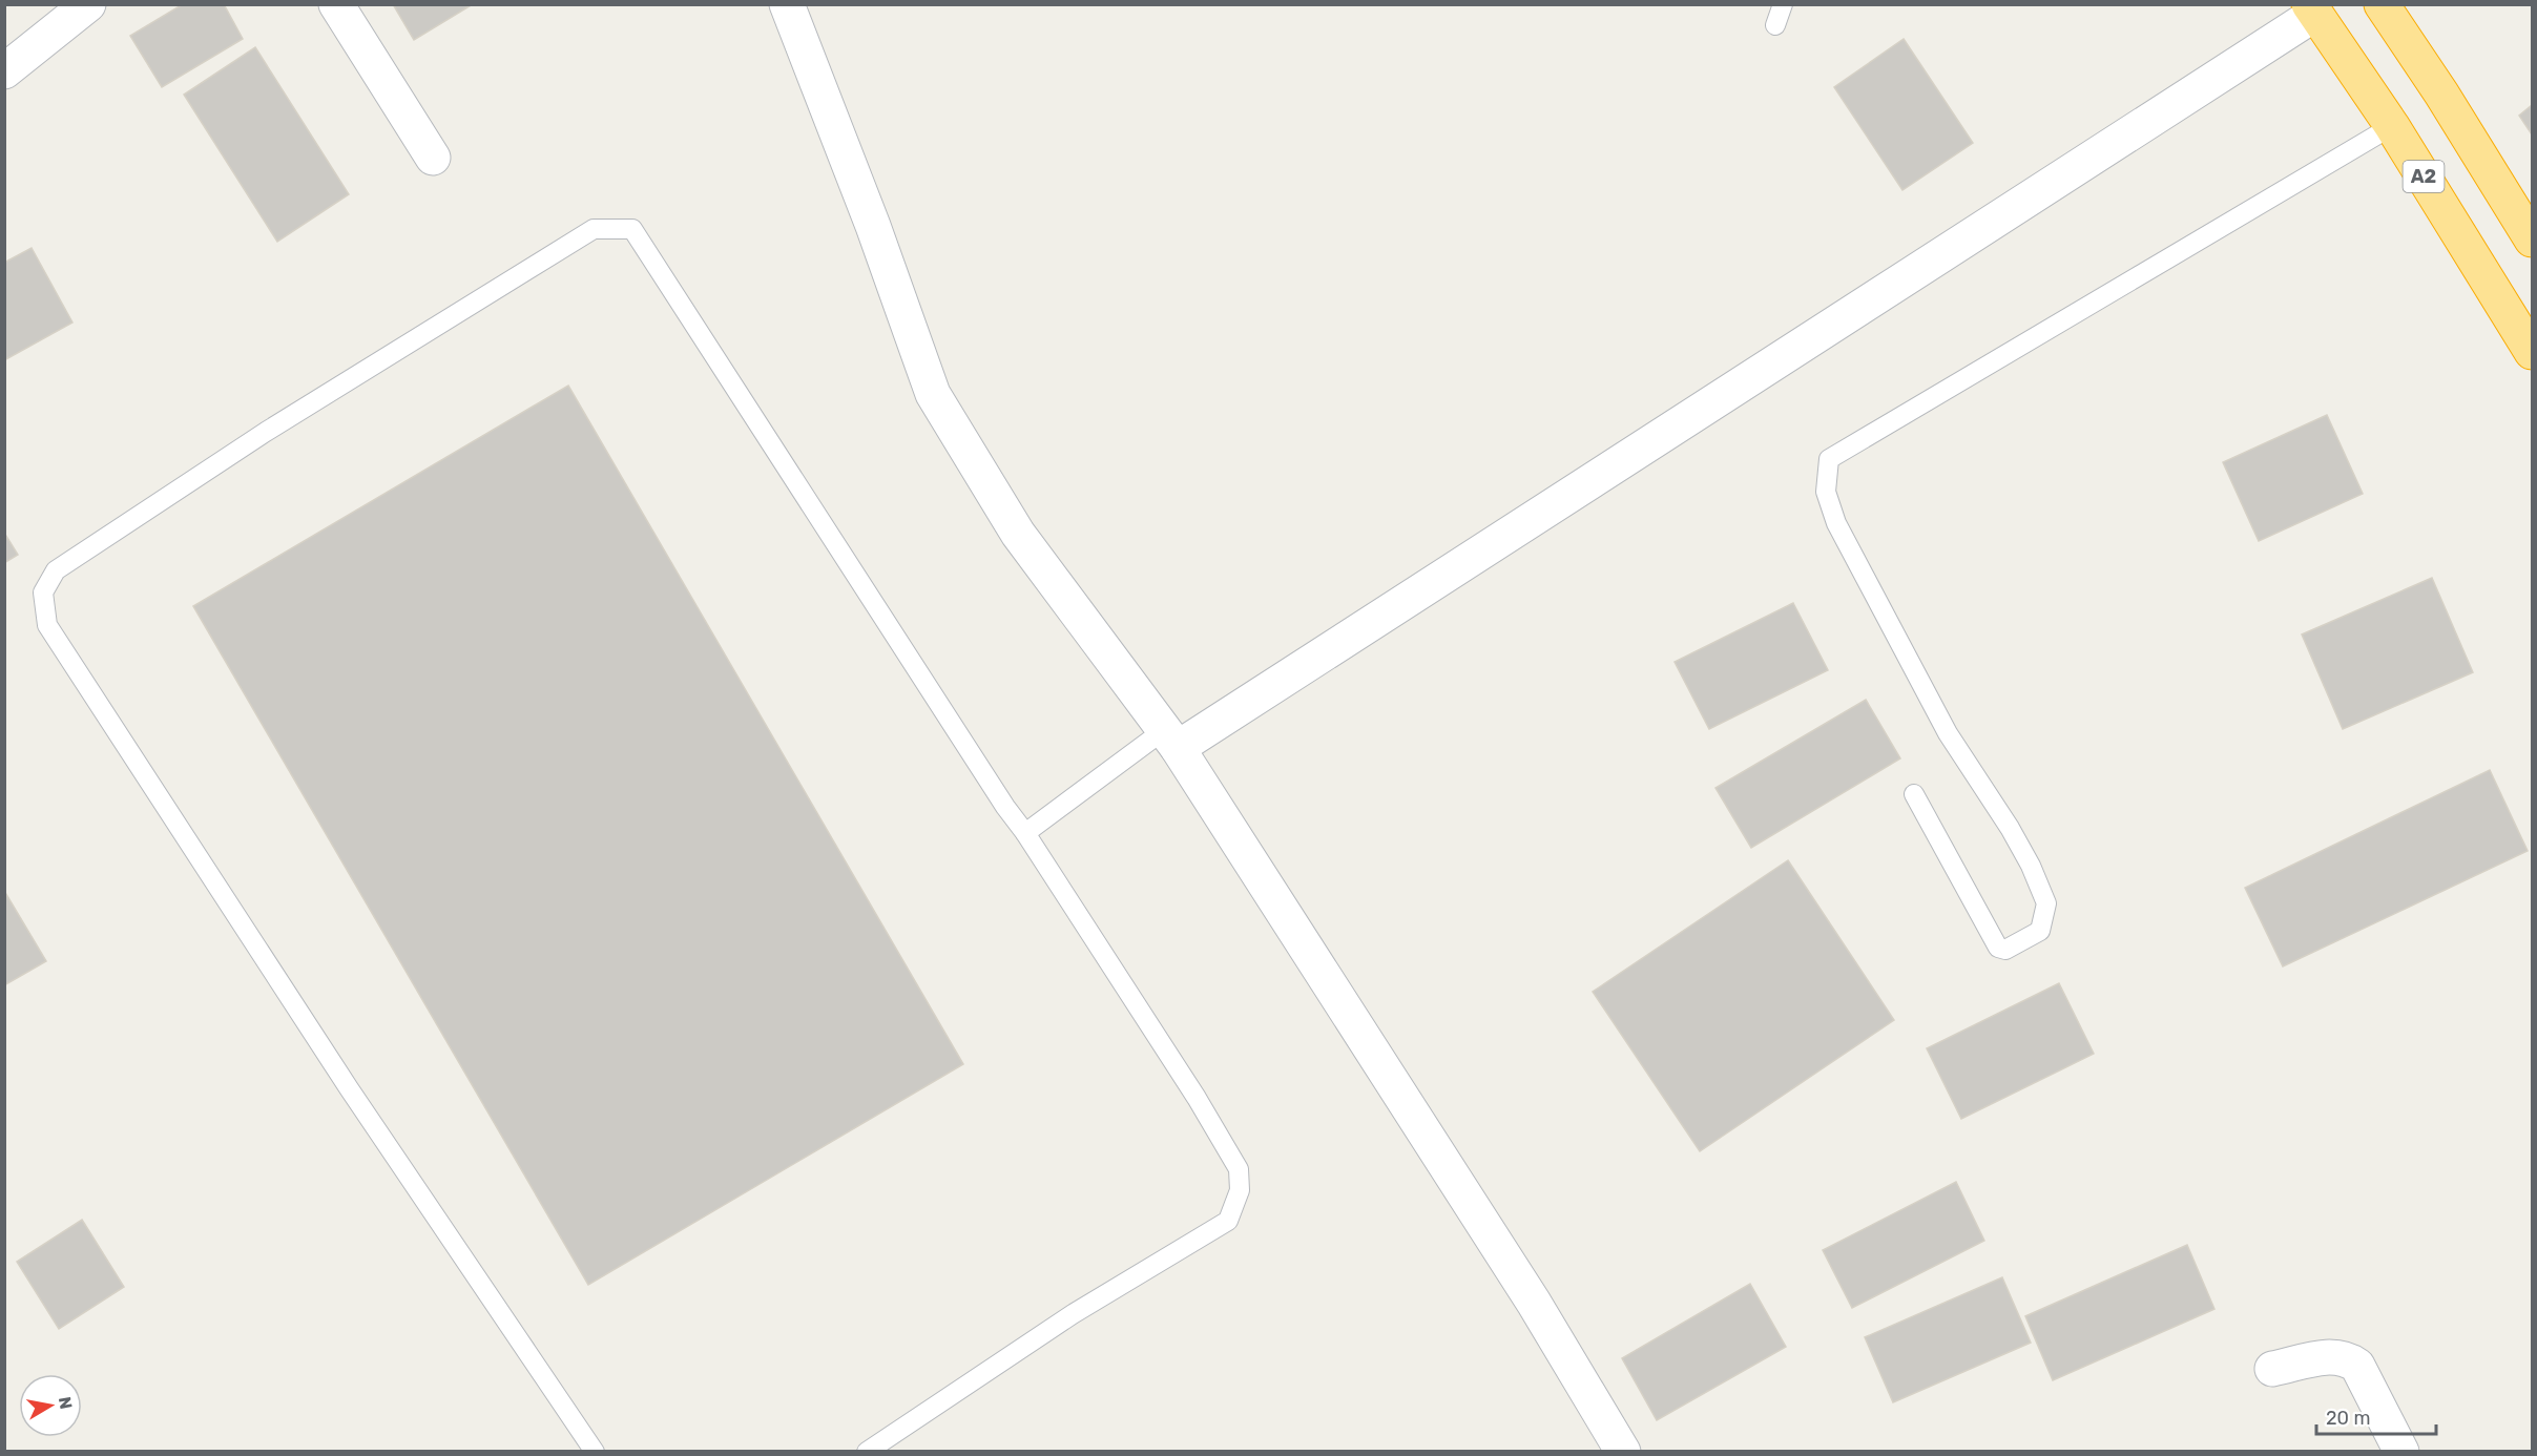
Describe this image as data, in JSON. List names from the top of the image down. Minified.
{"streets":{"highway":["A2"]},"scale_bar":"20 m","north":"right"}
